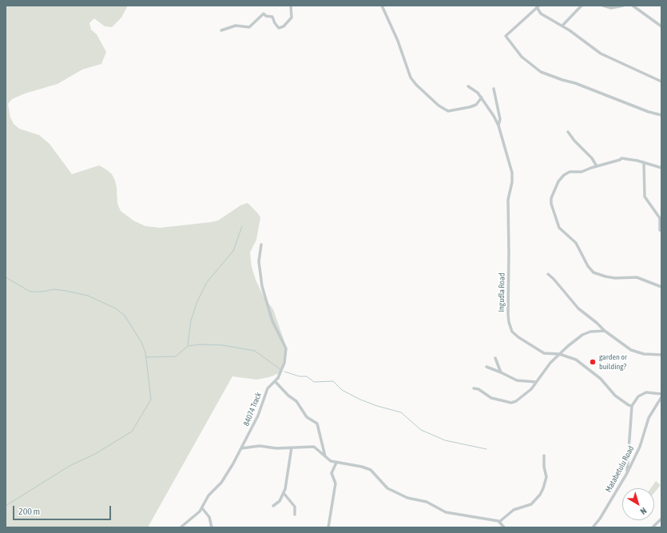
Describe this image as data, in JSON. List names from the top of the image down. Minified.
{"streets":{"street":["Ingudla Road","84074 Track","Matabetulu Road"]},"places":["garden or building?"],"scale_bar":"200 m","north":"bottom right"}
